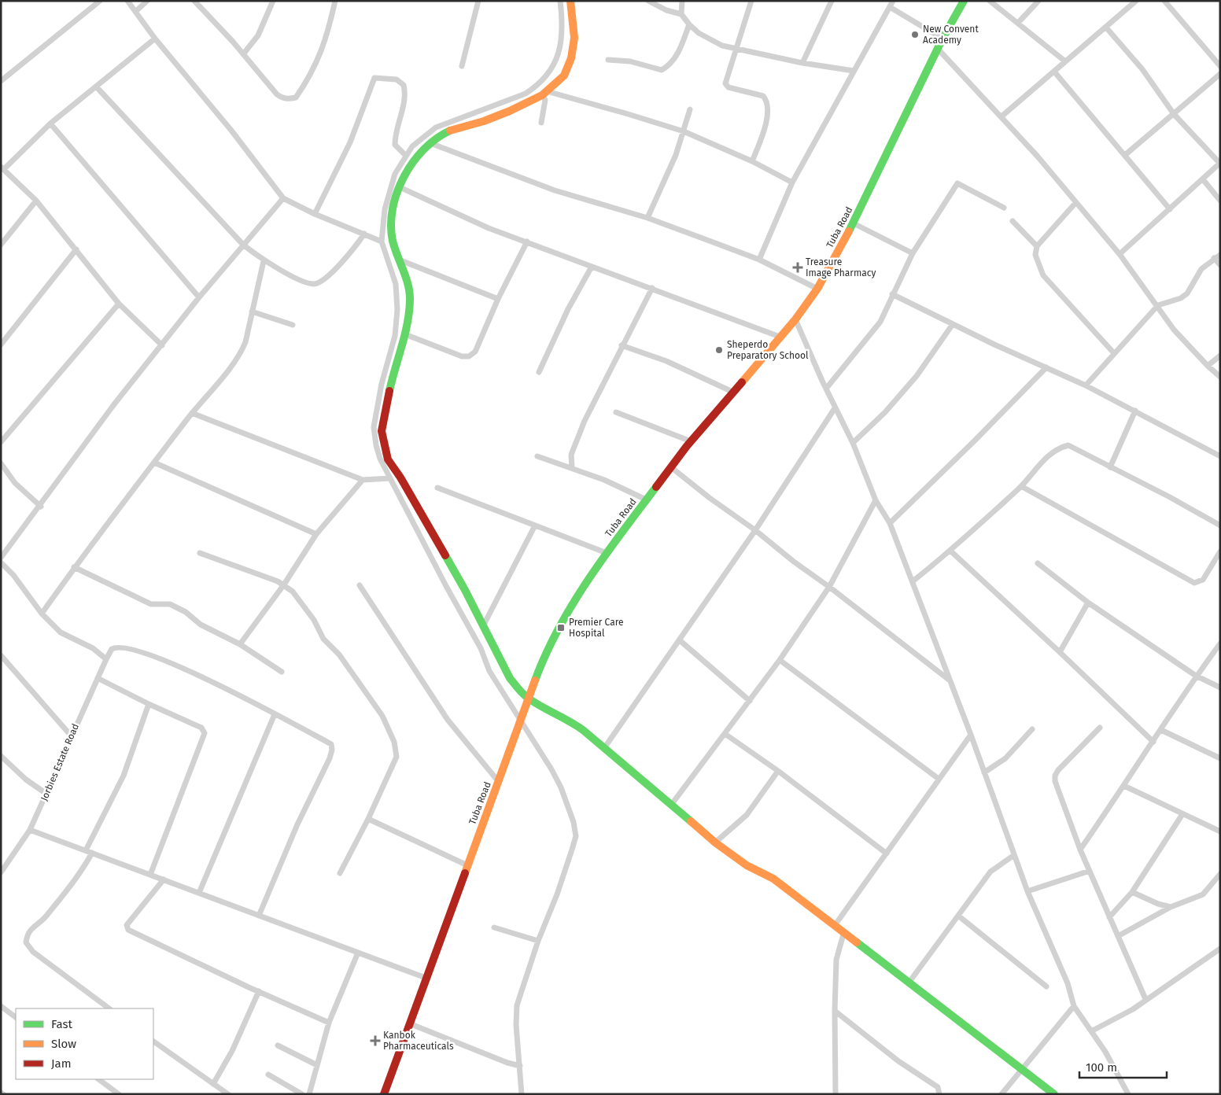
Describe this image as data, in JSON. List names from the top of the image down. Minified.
{"streets":{"street":["Tuba Road","Jorbies Estate Road"]},"places":{"other":["New Convent Academy","Sheperdo Preparatory School"],"health":["Treasure Image Pharmacy","Kanbok Pharmaceuticals"],"transit":["Premier Care Hospital"]},"legend":["Fast","Slow","Jam"],"scale_bar":"100 m"}
